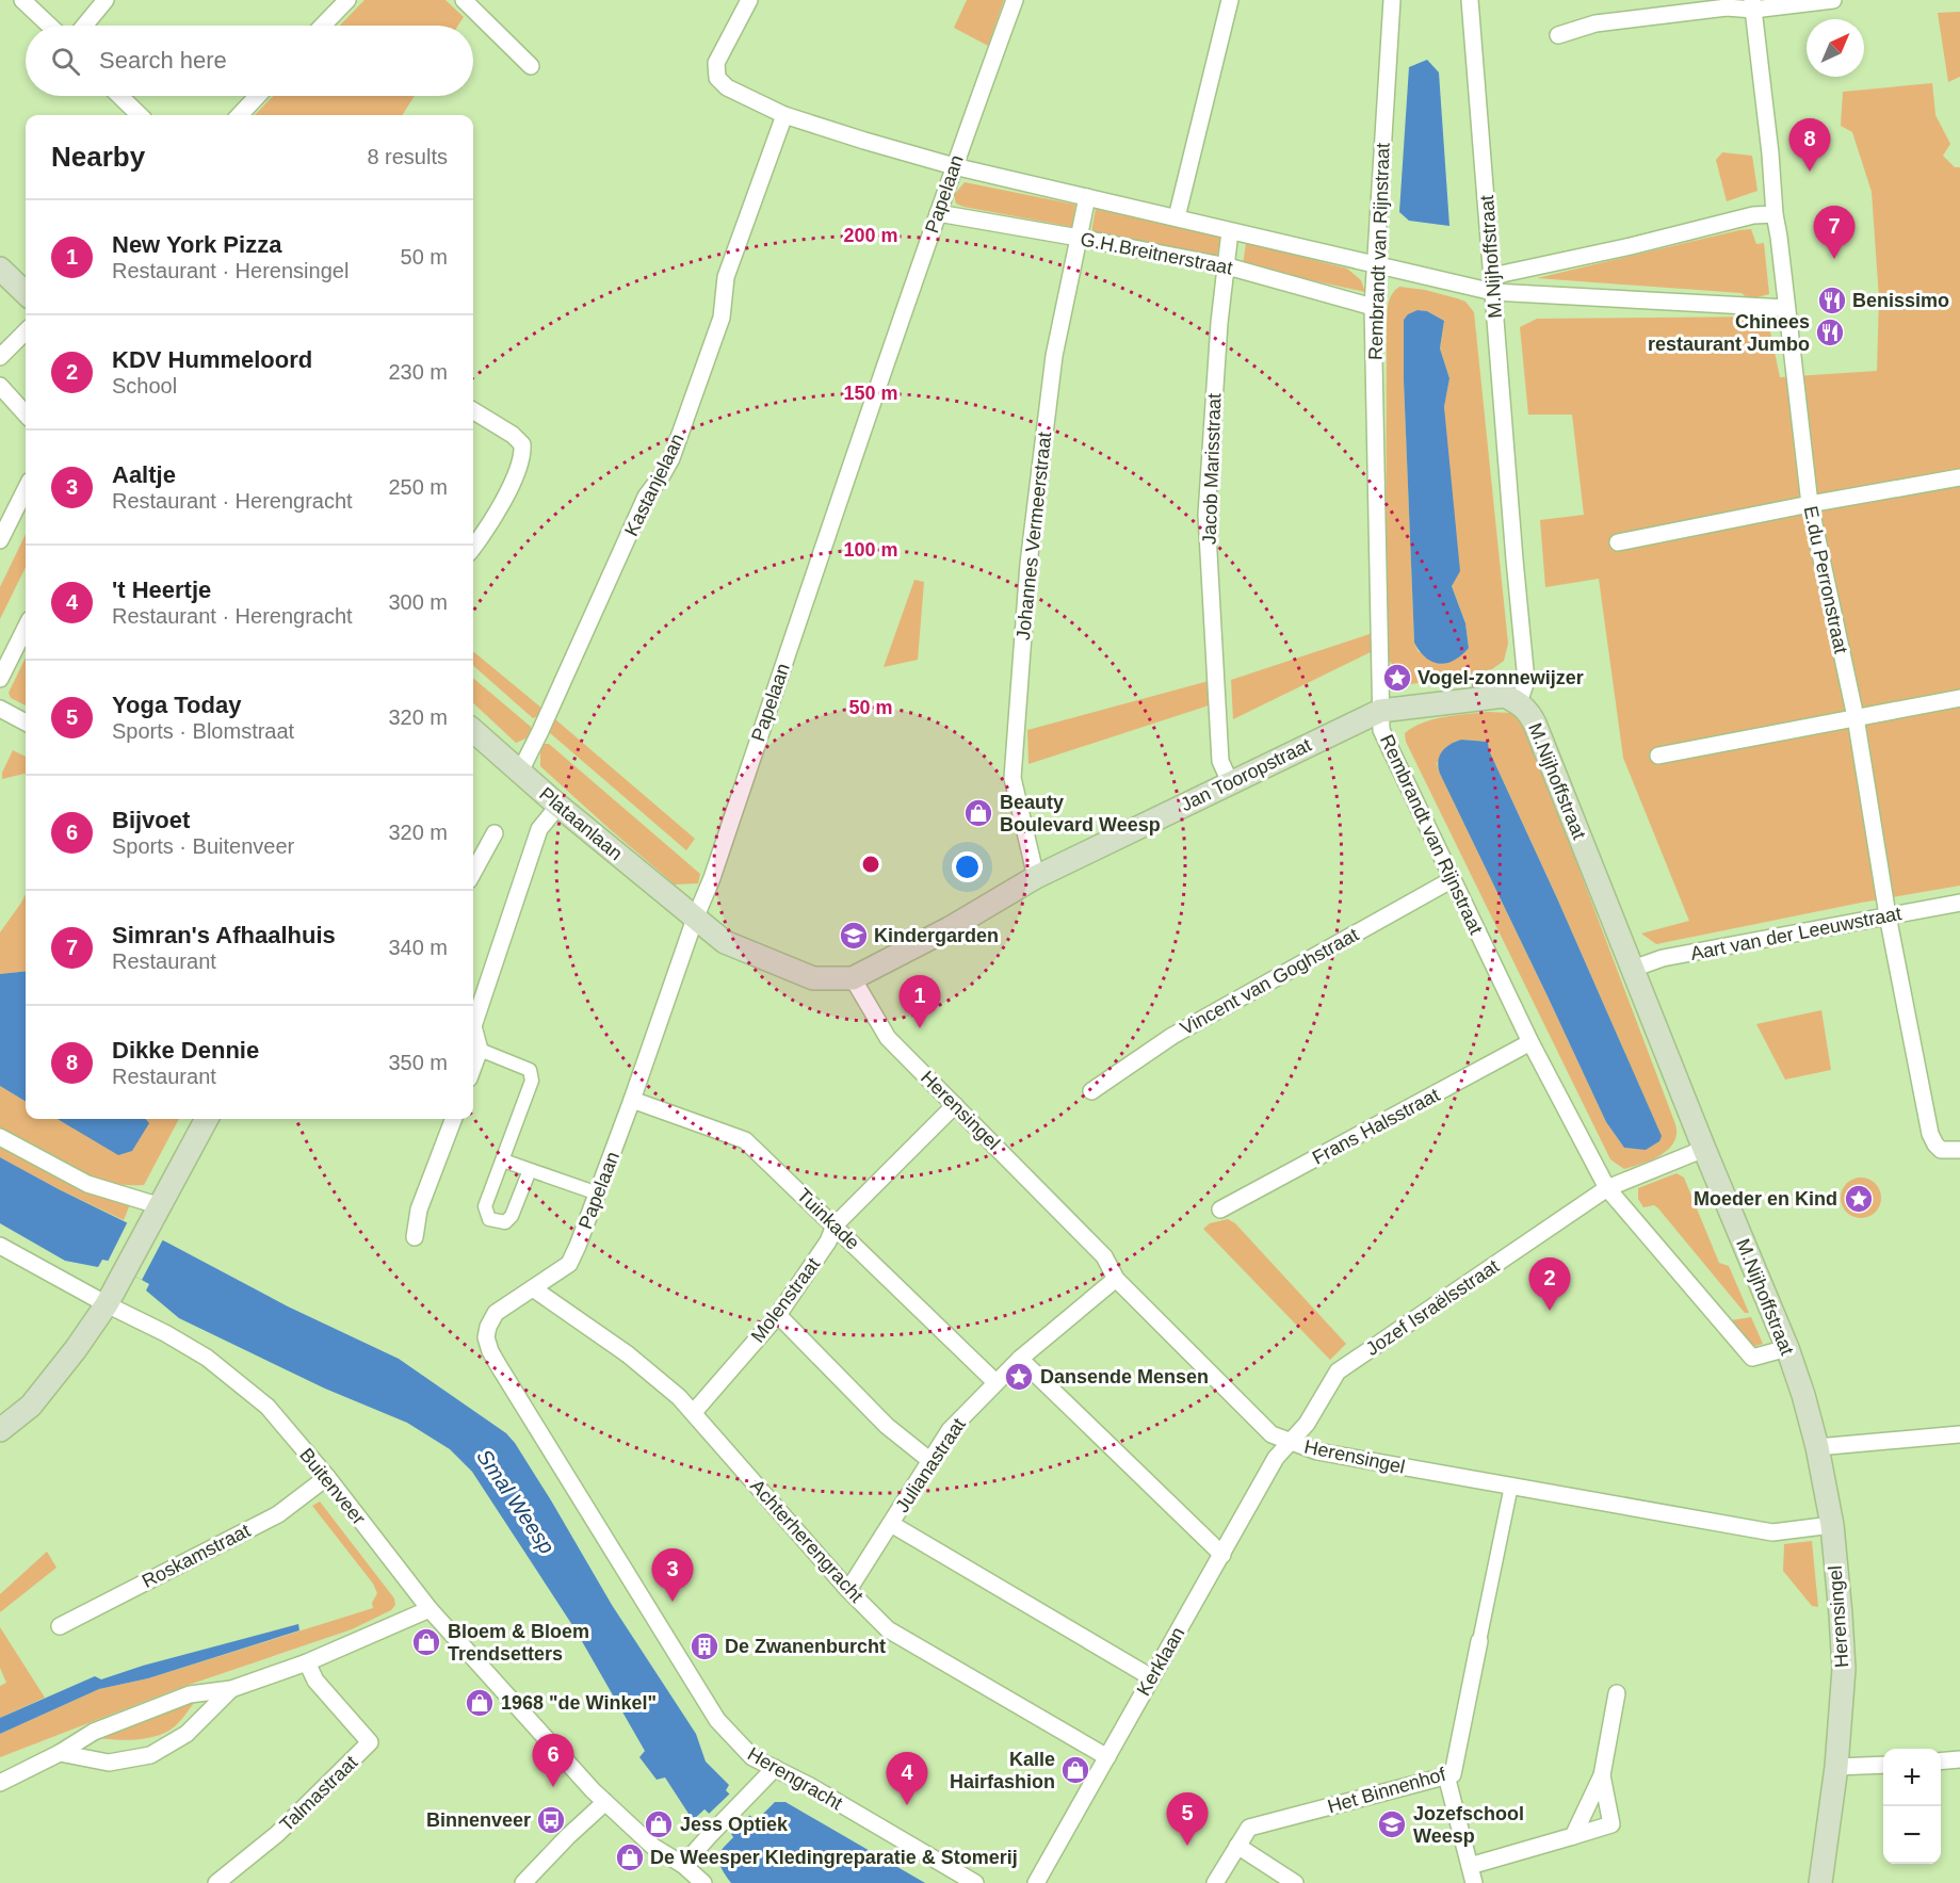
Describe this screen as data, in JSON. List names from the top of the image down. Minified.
{"streets":{"main road":["M.Nijhoffstraat","Jan Tooropstraat","Plataanlaan","Herensingel"],"street":["Papelaan","Rembrandt van Rijnstraat","G.H.Breitnerstraat","Jacob Marisstraat","Kastanjelaan","Johannes Vermeerstraat","E.du Perronstraat","Aart van der Leeuwstraat","Vincent van Goghstraat","Frans Halsstraat","Tuinkade","Molenstraat","Jozef Israëlsstraat","Julianastraat","Buitenveer","Achterherengracht","Roskamstraat","Kerklaan","Herengracht","Het Binnenhof","Talmastraat"]},"crossings":[["Papelaan","G.H.Breitnerstraat"],["Papelaan","Plataanlaan"],["Papelaan","Tuinkade"],["Papelaan","Achterherengracht"],["Papelaan","Herengracht"],["Rembrandt van Rijnstraat","G.H.Breitnerstraat"],["Rembrandt van Rijnstraat","M.Nijhoffstraat"],["Rembrandt van Rijnstraat","Jan Tooropstraat"],["Rembrandt van Rijnstraat","Vincent van Goghstraat"],["Rembrandt van Rijnstraat","Frans Halsstraat"],["Rembrandt van Rijnstraat","Jozef Israëlsstraat"],["G.H.Breitnerstraat","M.Nijhoffstraat"],["G.H.Breitnerstraat","Jacob Marisstraat"],["G.H.Breitnerstraat","Kastanjelaan"],["G.H.Breitnerstraat","Johannes Vermeerstraat"],["G.H.Breitnerstraat","E.du Perronstraat"],["M.Nijhoffstraat","Jan Tooropstraat"],["M.Nijhoffstraat","Aart van der Leeuwstraat"],["M.Nijhoffstraat","Herensingel"],["M.Nijhoffstraat","Jozef Israëlsstraat"],["Jacob Marisstraat","Jan Tooropstraat"],["Kastanjelaan","Plataanlaan"],["Johannes Vermeerstraat","Jan Tooropstraat"],["E.du Perronstraat","Aart van der Leeuwstraat"],["Jan Tooropstraat","Herensingel"],["Herensingel","Molenstraat"],["Herensingel","Jozef Israëlsstraat"],["Herensingel","Julianastraat"],["Herensingel","Kerklaan"],["Tuinkade","Molenstraat"],["Tuinkade","Julianastraat"],["Molenstraat","Achterherengracht"],["Jozef Israëlsstraat","Kerklaan"],["Julianastraat","Achterherengracht"],["Buitenveer","Roskamstraat"],["Achterherengracht","Kerklaan"]],"water":["Smal Weesp"],"places":{"restaurant":["Benissimo","Chinees restaurant Jumbo"],"place":["Vogel-zonnewijzer","Moeder en Kind","Dansende Mensen"],"shop":["Beauty Boulevard Weesp","Bloem & Bloem Trendsetters","1968 \"de Winkel\"","Kalle Hairfashion","Jess Optiek","De Weesper Kledingreparatie & Stomerij"],"school or university":["Kindergarden","Jozefschool Weesp"],"building":["De Zwanenburcht"],"bus stop":["Binnenveer"]},"north":"top right","page":{"search":"Search here","heading":["Nearby","8 results"],"pins":["8","7","1","2","3","6","4","5"],"list":[{"mark":"1","name":"New York Pizza","note":"Restaurant · Herensingel","value":"50 m"},{"mark":"2","name":"KDV Hummeloord","note":"School","value":"230 m"},{"mark":"3","name":"Aaltje","note":"Restaurant · Herengracht","value":"250 m"},{"mark":"4","name":"'t Heertje","note":"Restaurant · Herengracht","value":"300 m"},{"mark":"5","name":"Yoga Today","note":"Sports · Blomstraat","value":"320 m"},{"mark":"6","name":"Bijvoet","note":"Sports · Buitenveer","value":"320 m"},{"mark":"7","name":"Simran's Afhaalhuis","note":"Restaurant","value":"340 m"},{"mark":"8","name":"Dikke Dennie","note":"Restaurant","value":"350 m"}],"map_buttons":["+","−"]},"rings":["200 m","150 m","100 m","50 m"]}
